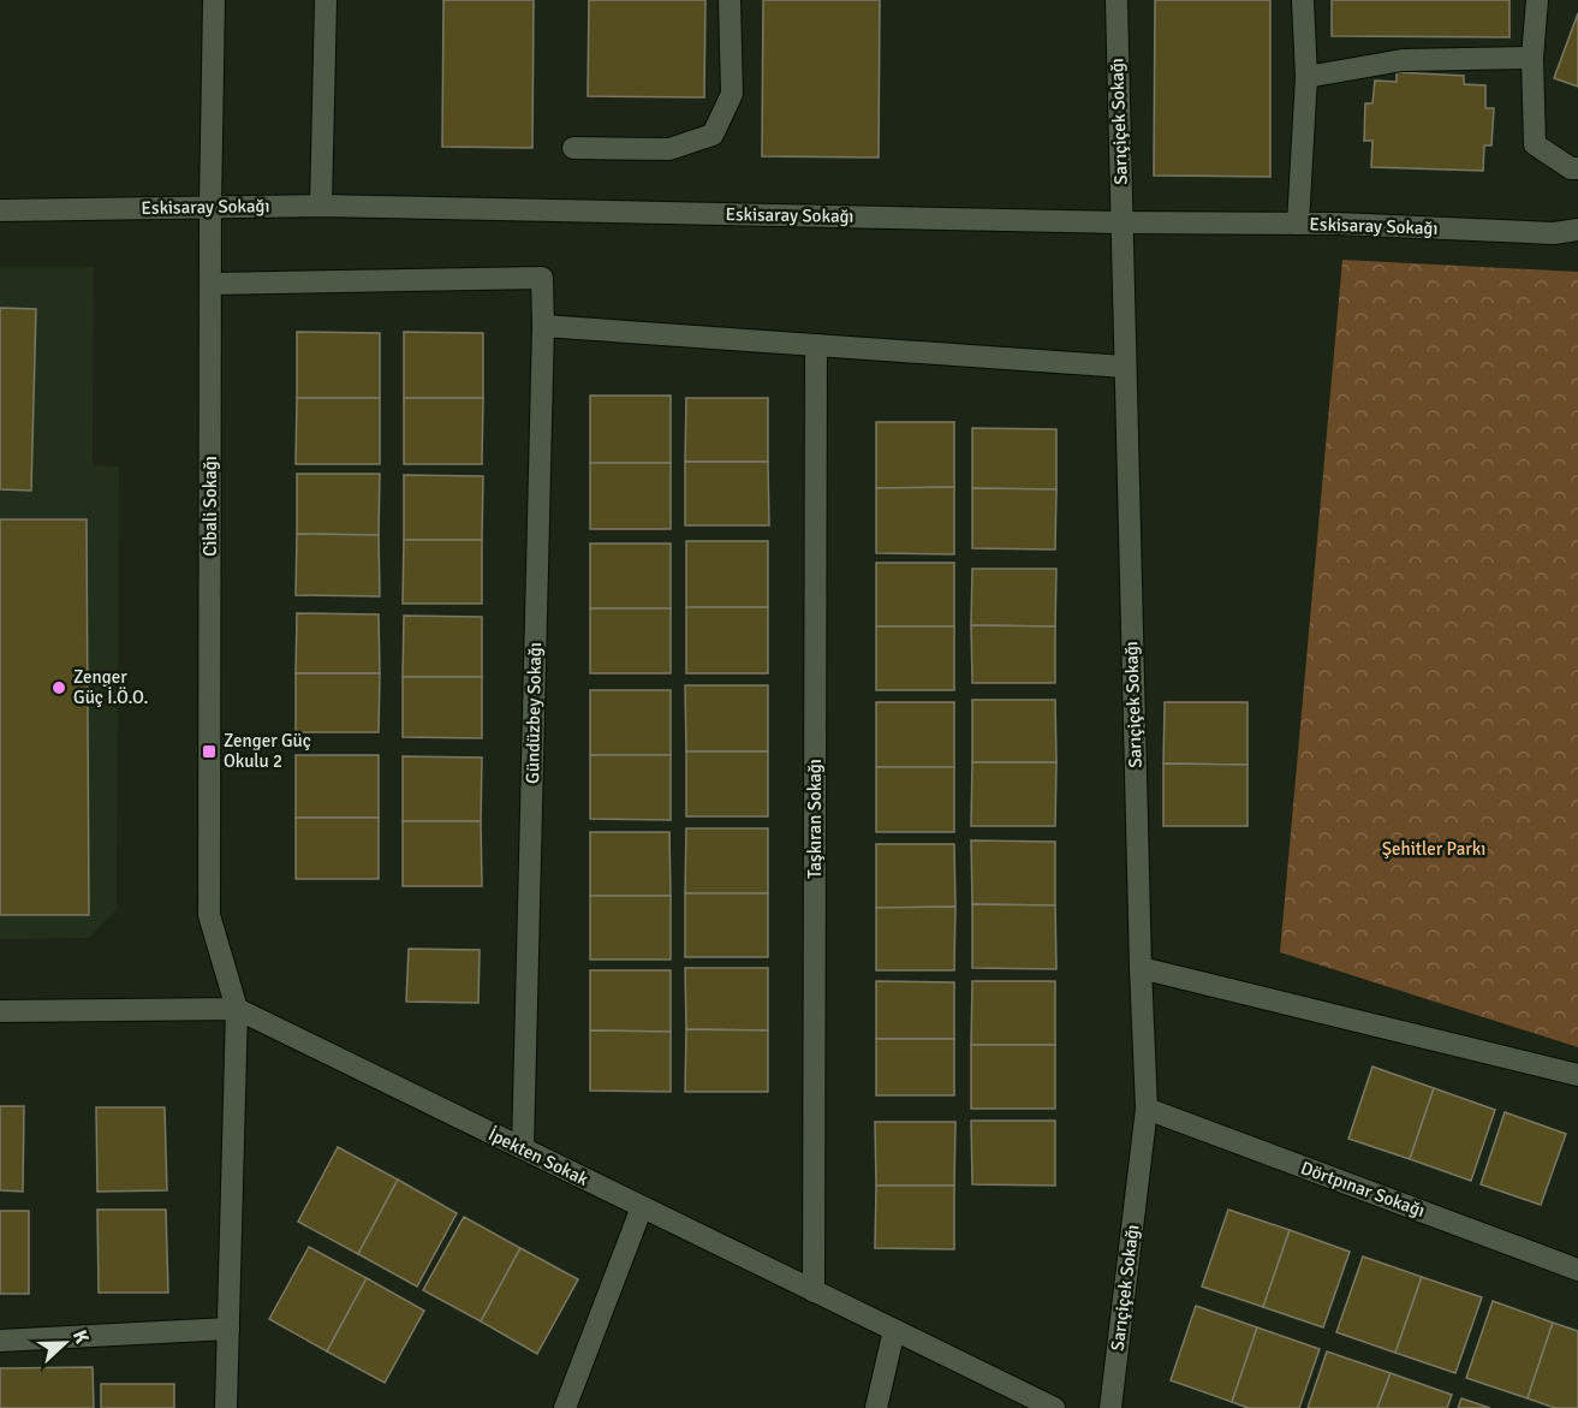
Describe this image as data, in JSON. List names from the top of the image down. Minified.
{"streets":{"street":["Sarıçiçek Sokağı","Eskisaray Sokağı","Cibali Sokağı","Gündüzbey Sokağı","Taşkıran Sokağı","İpekten Sokak","Dörtpınar Sokağı"]},"crossings":[["Sarıçiçek Sokağı","Eskisaray Sokağı"],["Sarıçiçek Sokağı","Dörtpınar Sokağı"],["Eskisaray Sokağı","Cibali Sokağı"],["Cibali Sokağı","Gündüzbey Sokağı"],["Cibali Sokağı","İpekten Sokak"],["Gündüzbey Sokağı","İpekten Sokak"],["Taşkıran Sokağı","İpekten Sokak"]],"parks":["Şehitler Parkı"],"places":{"other":["Zenger Güç İ.Ö.O."],"transit":["Zenger Güç Okulu 2"]},"north":"right"}
